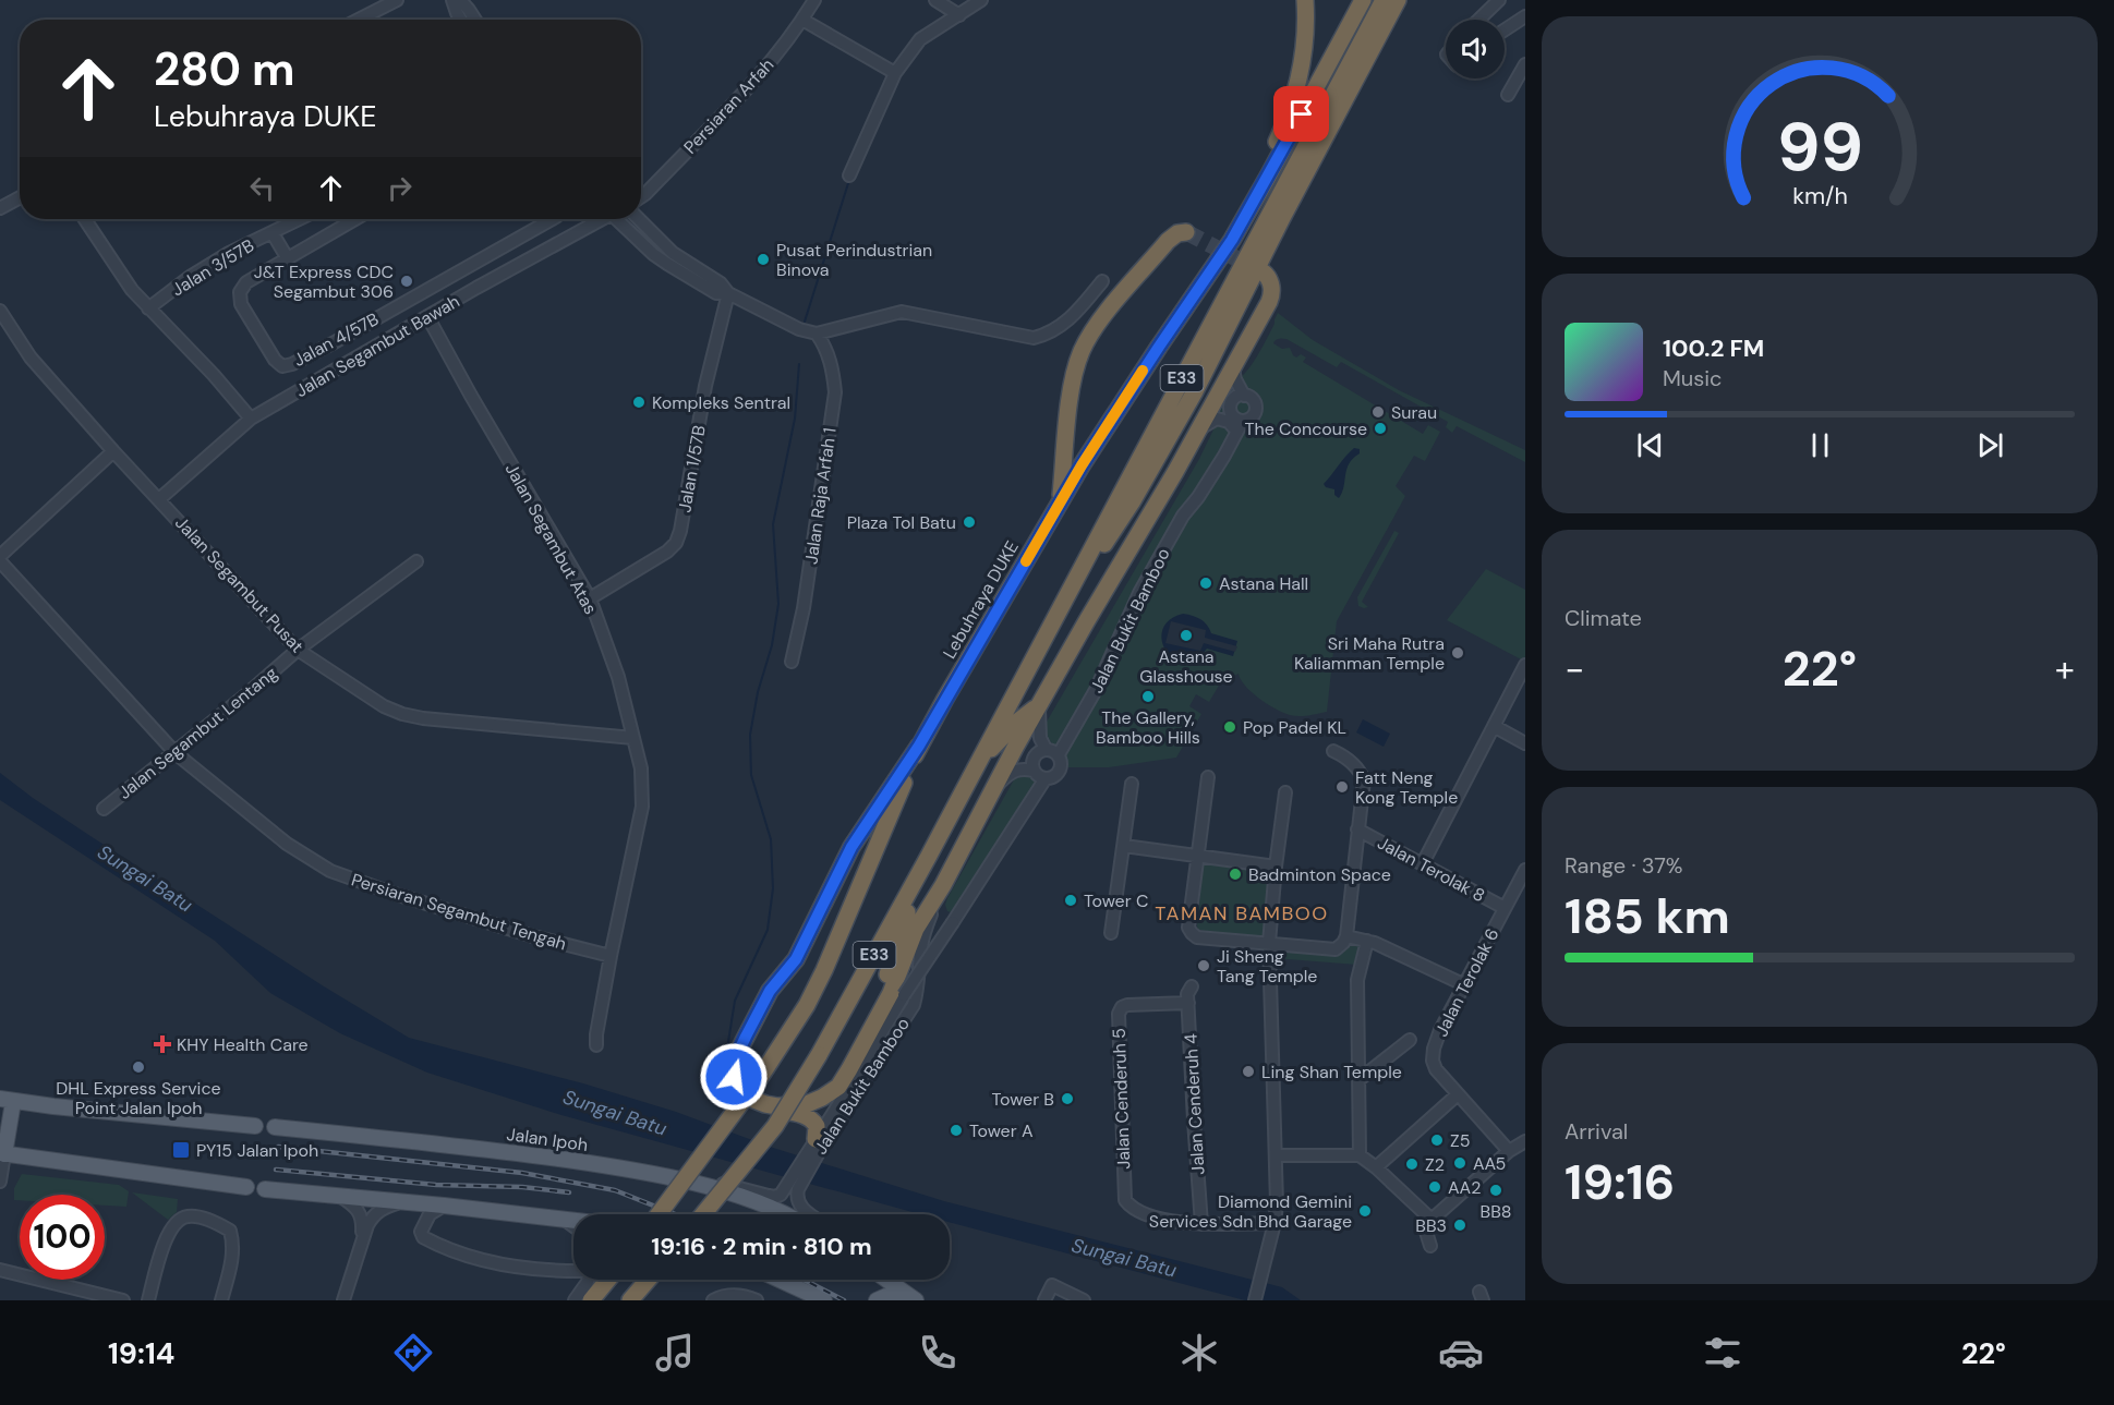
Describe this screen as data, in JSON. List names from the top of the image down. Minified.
{"streets":{"highway":["E33","Lebuhraya DUKE"],"main road":["Jalan Ipoh"],"street":["Persiaran Arfah","Jalan 3/57B","Jalan 4/57B","Jalan Segambut Bawah","Jalan 1/57B","Jalan Raja Arfah 1","Jalan Segambut Atas","Jalan Segambut Pusat","Jalan Bukit Bamboo","Jalan Segambut Lentang","Jalan Terolak 8","Persiaran Segambut Tengah","Jalan Terolak 6","Jalan Cenderuh 5","Jalan Cenderuh 4"]},"crossings":[["Jalan Segambut Bawah","Jalan Segambut Atas"],["Jalan Segambut Bawah","Jalan Segambut Pusat"],["Jalan 1/57B","Jalan Segambut Atas"],["Jalan Segambut Atas","Jalan Segambut Pusat"],["Jalan Segambut Atas","Persiaran Segambut Tengah"],["Jalan Segambut Pusat","Jalan Segambut Lentang"],["Jalan Bukit Bamboo","Jalan Ipoh"],["Jalan Segambut Lentang","Persiaran Segambut Tengah"],["Jalan Terolak 8","Jalan Terolak 6"],["Jalan Cenderuh 5","Jalan Cenderuh 4"]],"districts":["TAMAN BAMBOO"],"water":["Sungai Batu"],"places":{"other":["Pusat Perindustrian Binova","J&T Express CDC Segambut 306","Kompleks Sentral","Surau","The Concourse","Plaza Tol Batu","Astana Hall","Astana Glasshouse","Sri Maha Rutra Kaliamman Temple","The Gallery, Bamboo Hills","Pop Padel KL","Fatt Neng Kong Temple","Badminton Space","Tower C","Ji Sheng Tang Temple","DHL Express Service Point Jalan Ipoh","Ling Shan Temple","Tower B","Tower A","Z5","AA5","Z2","AA2","BB8","Diamond Gemini Services Sdn Bhd Garage","BB3"],"health":["KHY Health Care"],"transit":["PY15 Jalan Ipoh"]},"page":{"turn":["280 m","Lebuhraya DUKE"],"song":["100.2 FM","Music"],"tile":["Climate",["Range · 37%","185 km"],["Arrival","19:16"]],"heat":["−","22°","+"],"limit":"100","trip":"19:16 · 2 min · 810 m","tabs":["19:14","22°"],"gauge":["99","km/h"]}}
